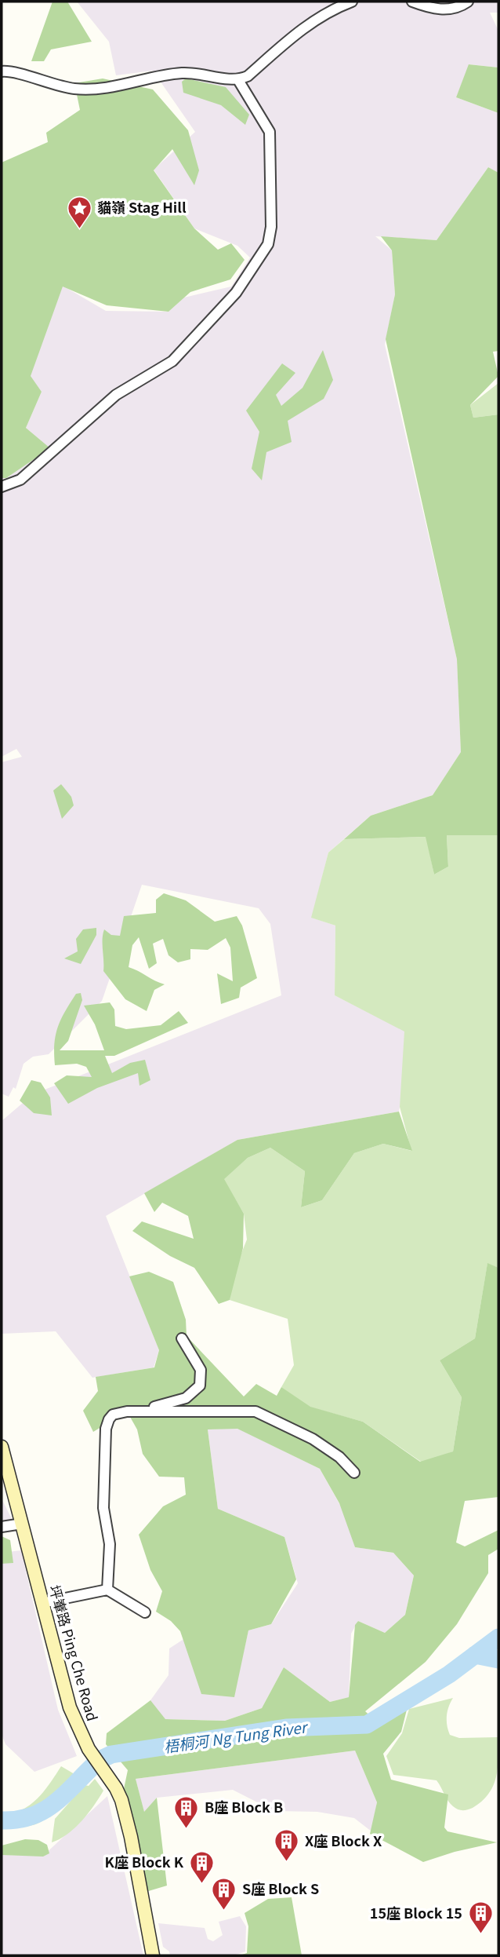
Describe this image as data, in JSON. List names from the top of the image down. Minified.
{"streets":{"street":["坪輋路 Ping Che Road"]},"water":["梧桐河 Ng Tung River"],"places":{"place":["貓嶺 Stag Hill"],"building":["B座 Block B","X座 Block X","K座 Block K","S座 Block S","15座 Block 15"]}}
